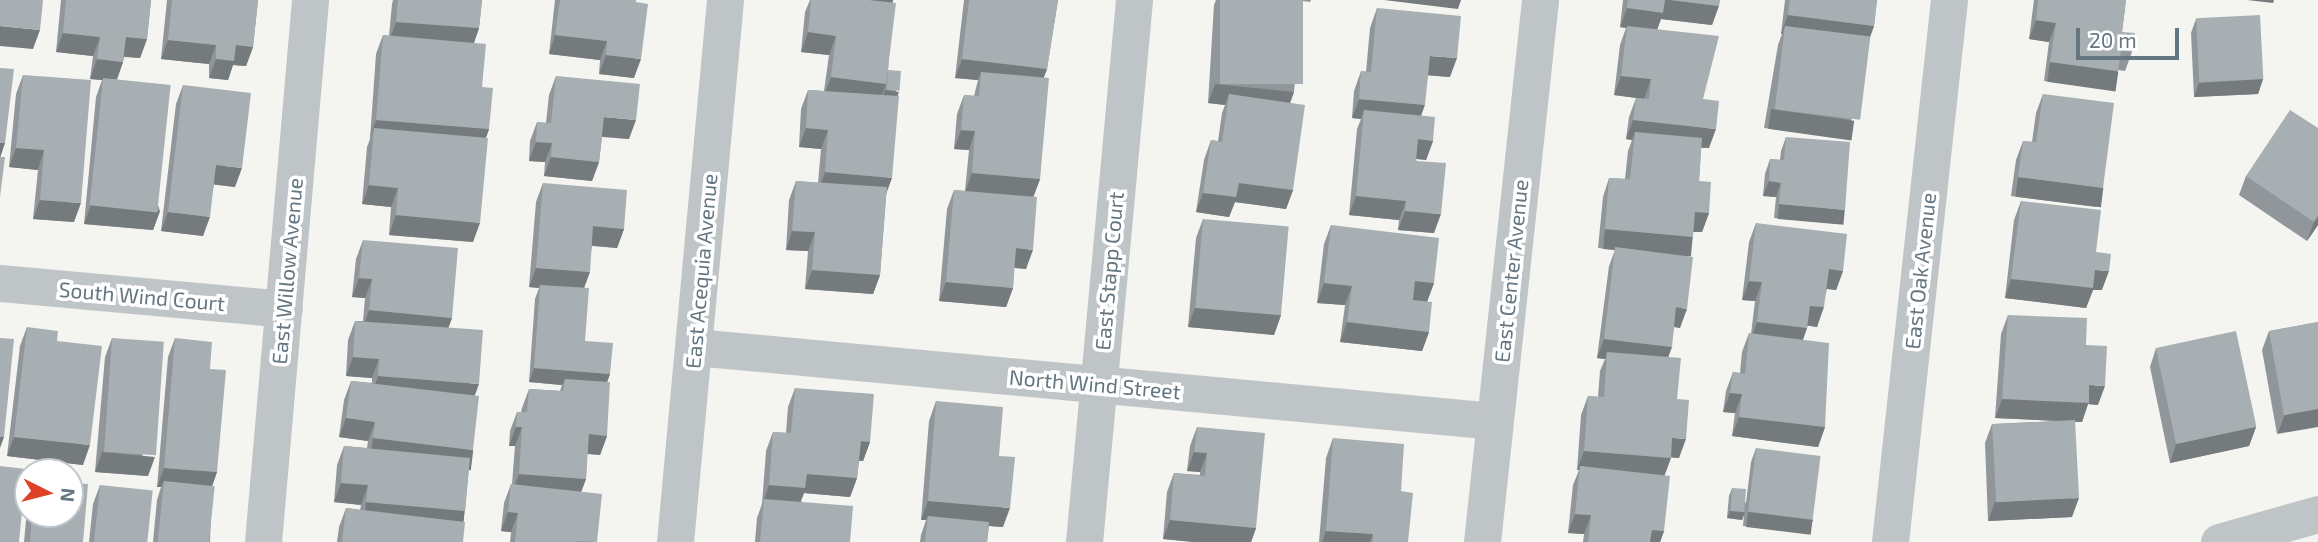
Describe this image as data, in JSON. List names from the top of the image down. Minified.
{"streets":{"street":["East Willow Avenue","East Acequia Avenue","East Stapp Court","East Center Avenue","East Oak Avenue","South Wind Court","North Wind Street"]},"crossings":[["East Willow Avenue","South Wind Court"],["East Acequia Avenue","North Wind Street"],["East Stapp Court","North Wind Street"],["East Center Avenue","North Wind Street"]],"scale_bar":"20 m","north":"right"}
